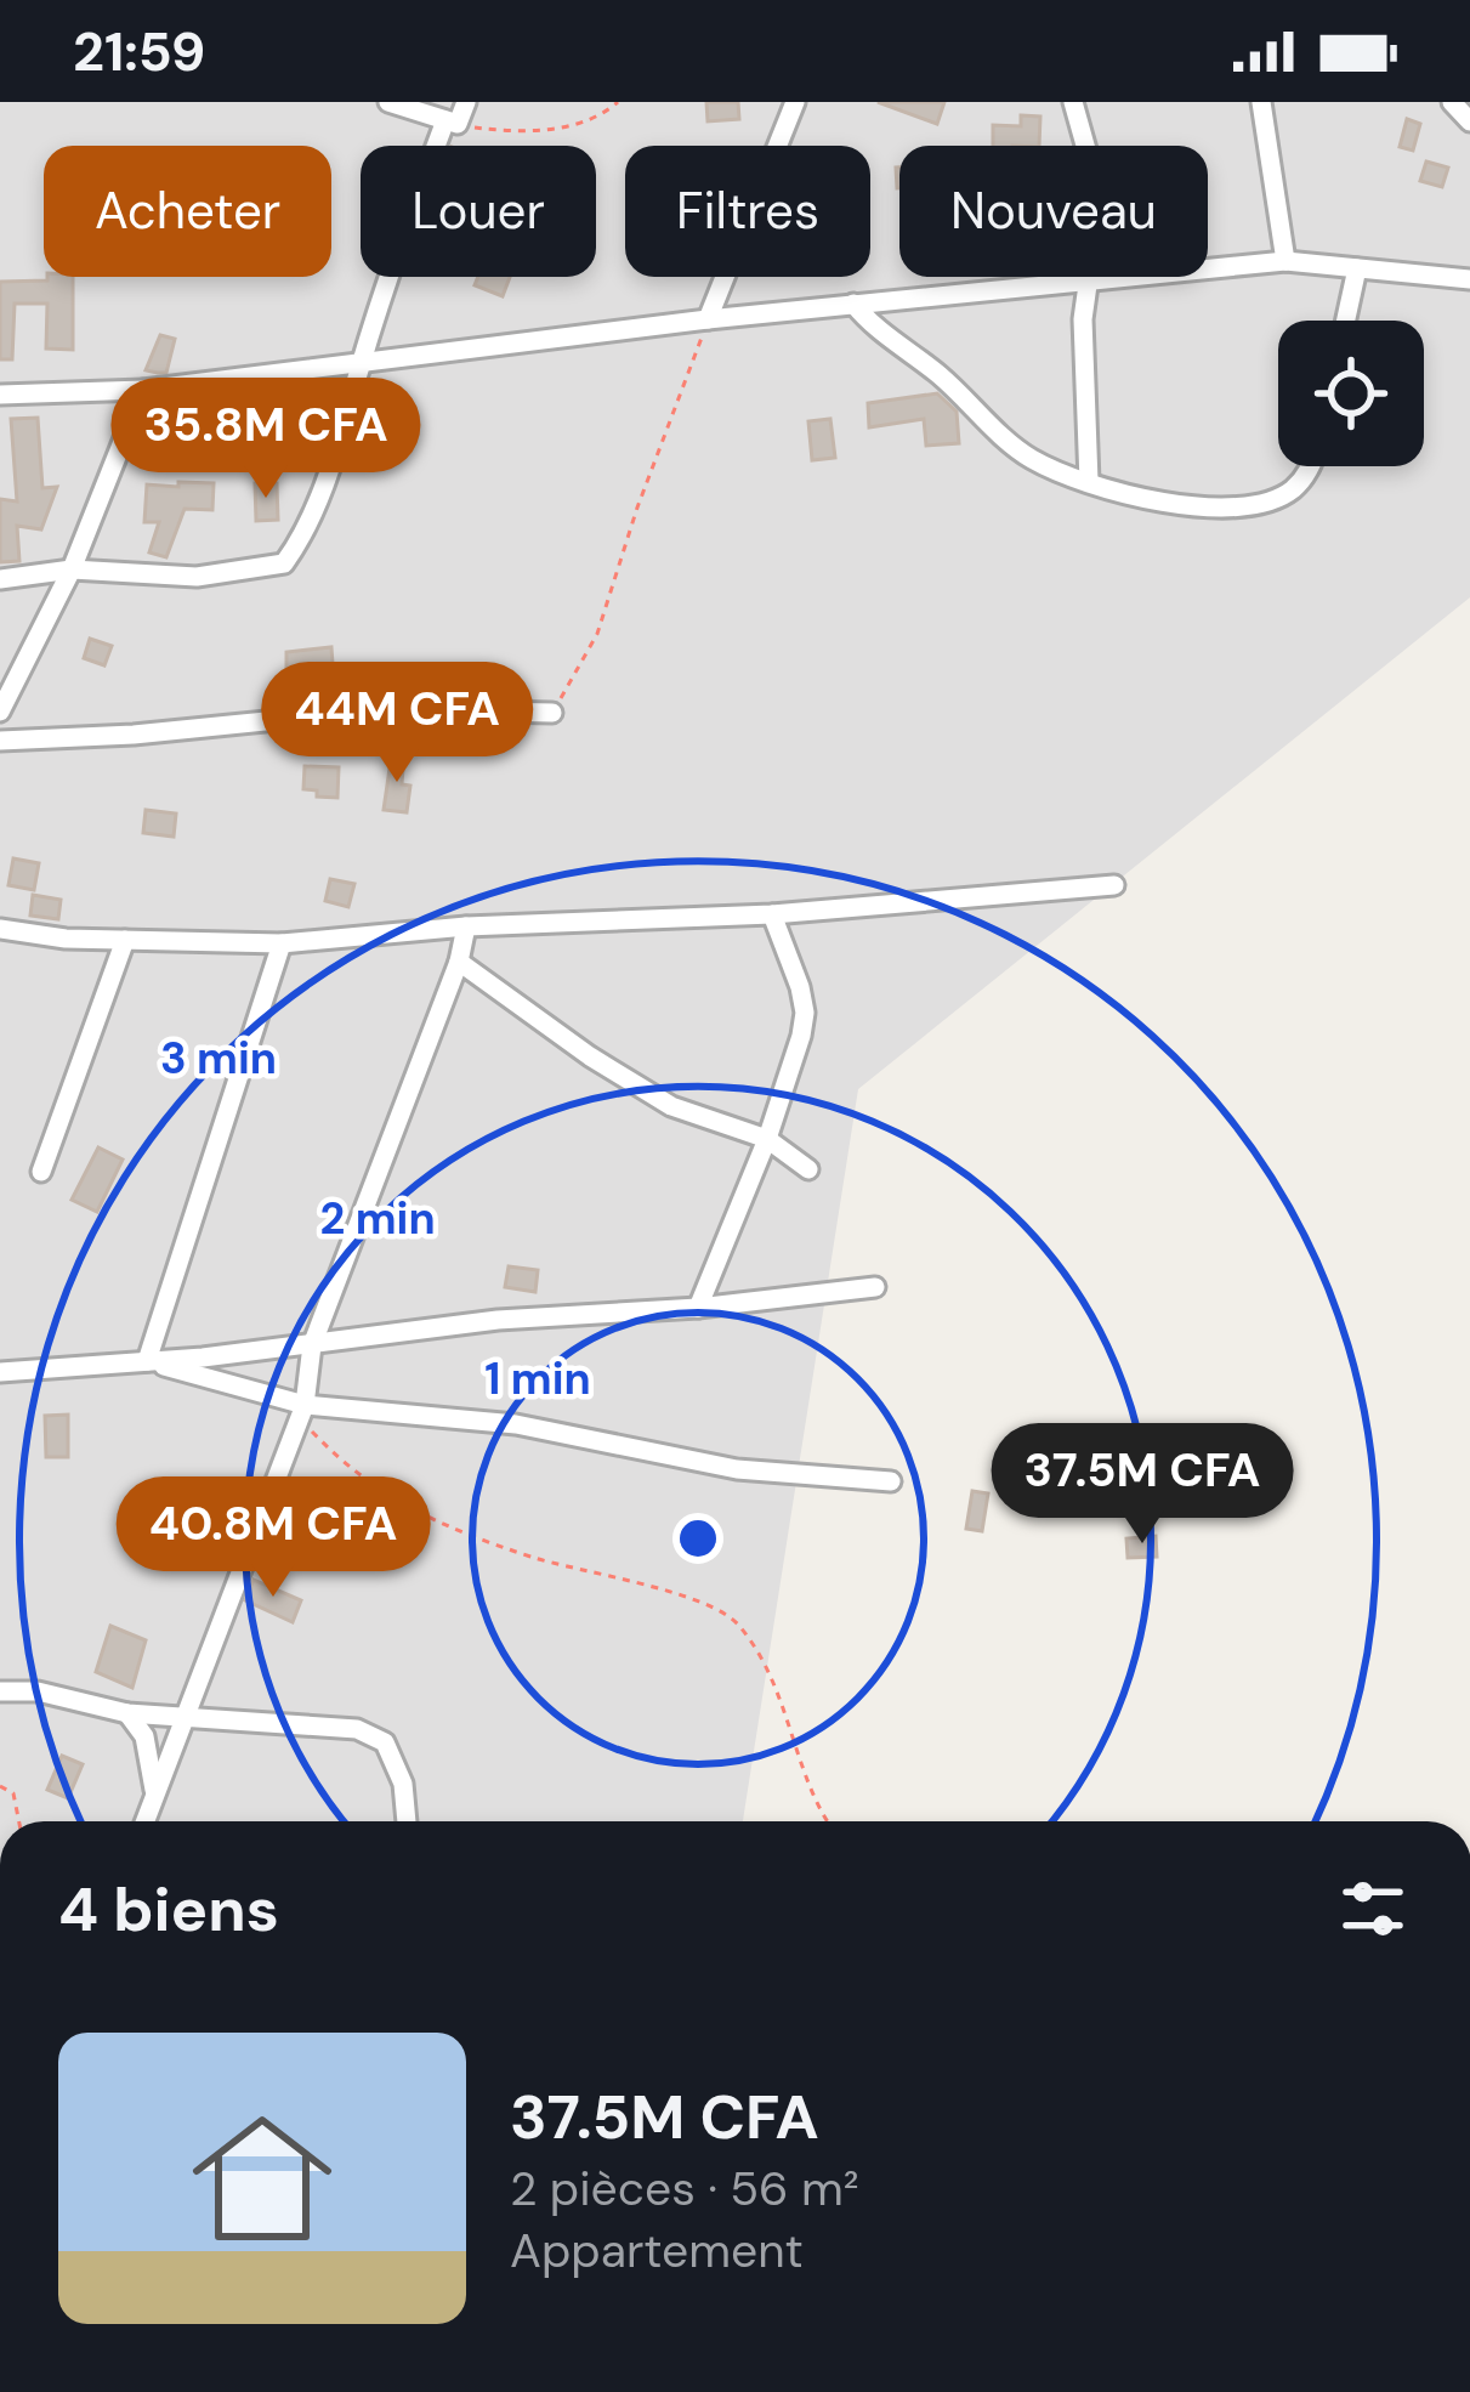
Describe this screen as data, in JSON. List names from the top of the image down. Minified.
{"page":{"status":"21:59","chip":["Acheter","Louer","Filtres","Nouveau"],"price":["35.8M CFA","44M CFA","37.5M CFA","40.8M CFA"],"heading":"4 biens","list":[{"name":"37.5M CFA","note":"2 pièces · 56 m² · Appartement"}]},"rings":["3 min","2 min","1 min"]}
